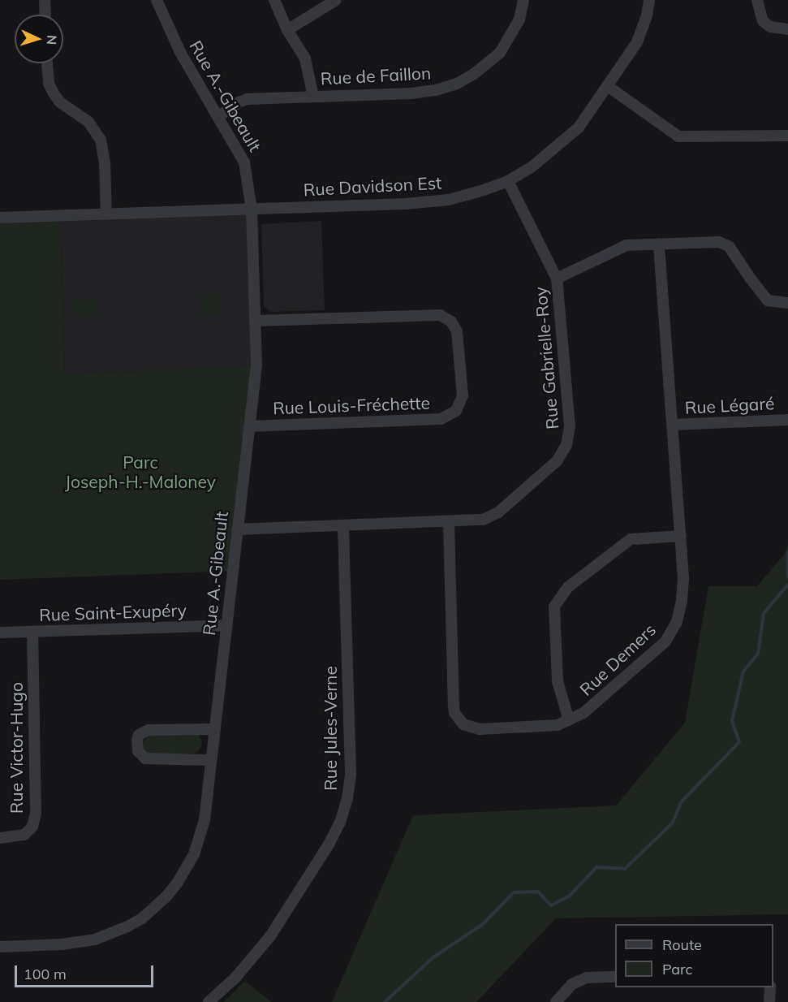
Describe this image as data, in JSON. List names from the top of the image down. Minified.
{"streets":{"street":["Rue de Faillon","Rue A.-Gibeault","Rue Davidson Est","Rue Gabrielle-Roy","Rue Louis-Fréchette","Rue Légaré","Rue Saint-Exupéry","Rue Demers","Rue Jules-Verne","Rue Victor-Hugo"]},"crossings":[["Rue de Faillon","Rue A.-Gibeault"],["Rue A.-Gibeault","Rue Davidson Est"],["Rue A.-Gibeault","Rue Gabrielle-Roy"],["Rue A.-Gibeault","Rue Louis-Fréchette"],["Rue A.-Gibeault","Rue Saint-Exupéry"],["Rue Davidson Est","Rue Gabrielle-Roy"],["Rue Gabrielle-Roy","Rue Demers"],["Rue Gabrielle-Roy","Rue Jules-Verne"],["Rue Légaré","Rue Demers"],["Rue Saint-Exupéry","Rue Victor-Hugo"]],"parks":["Parc Joseph-H.-Maloney"],"legend":["Route","Parc"],"scale_bar":"100 m","north":"right"}
